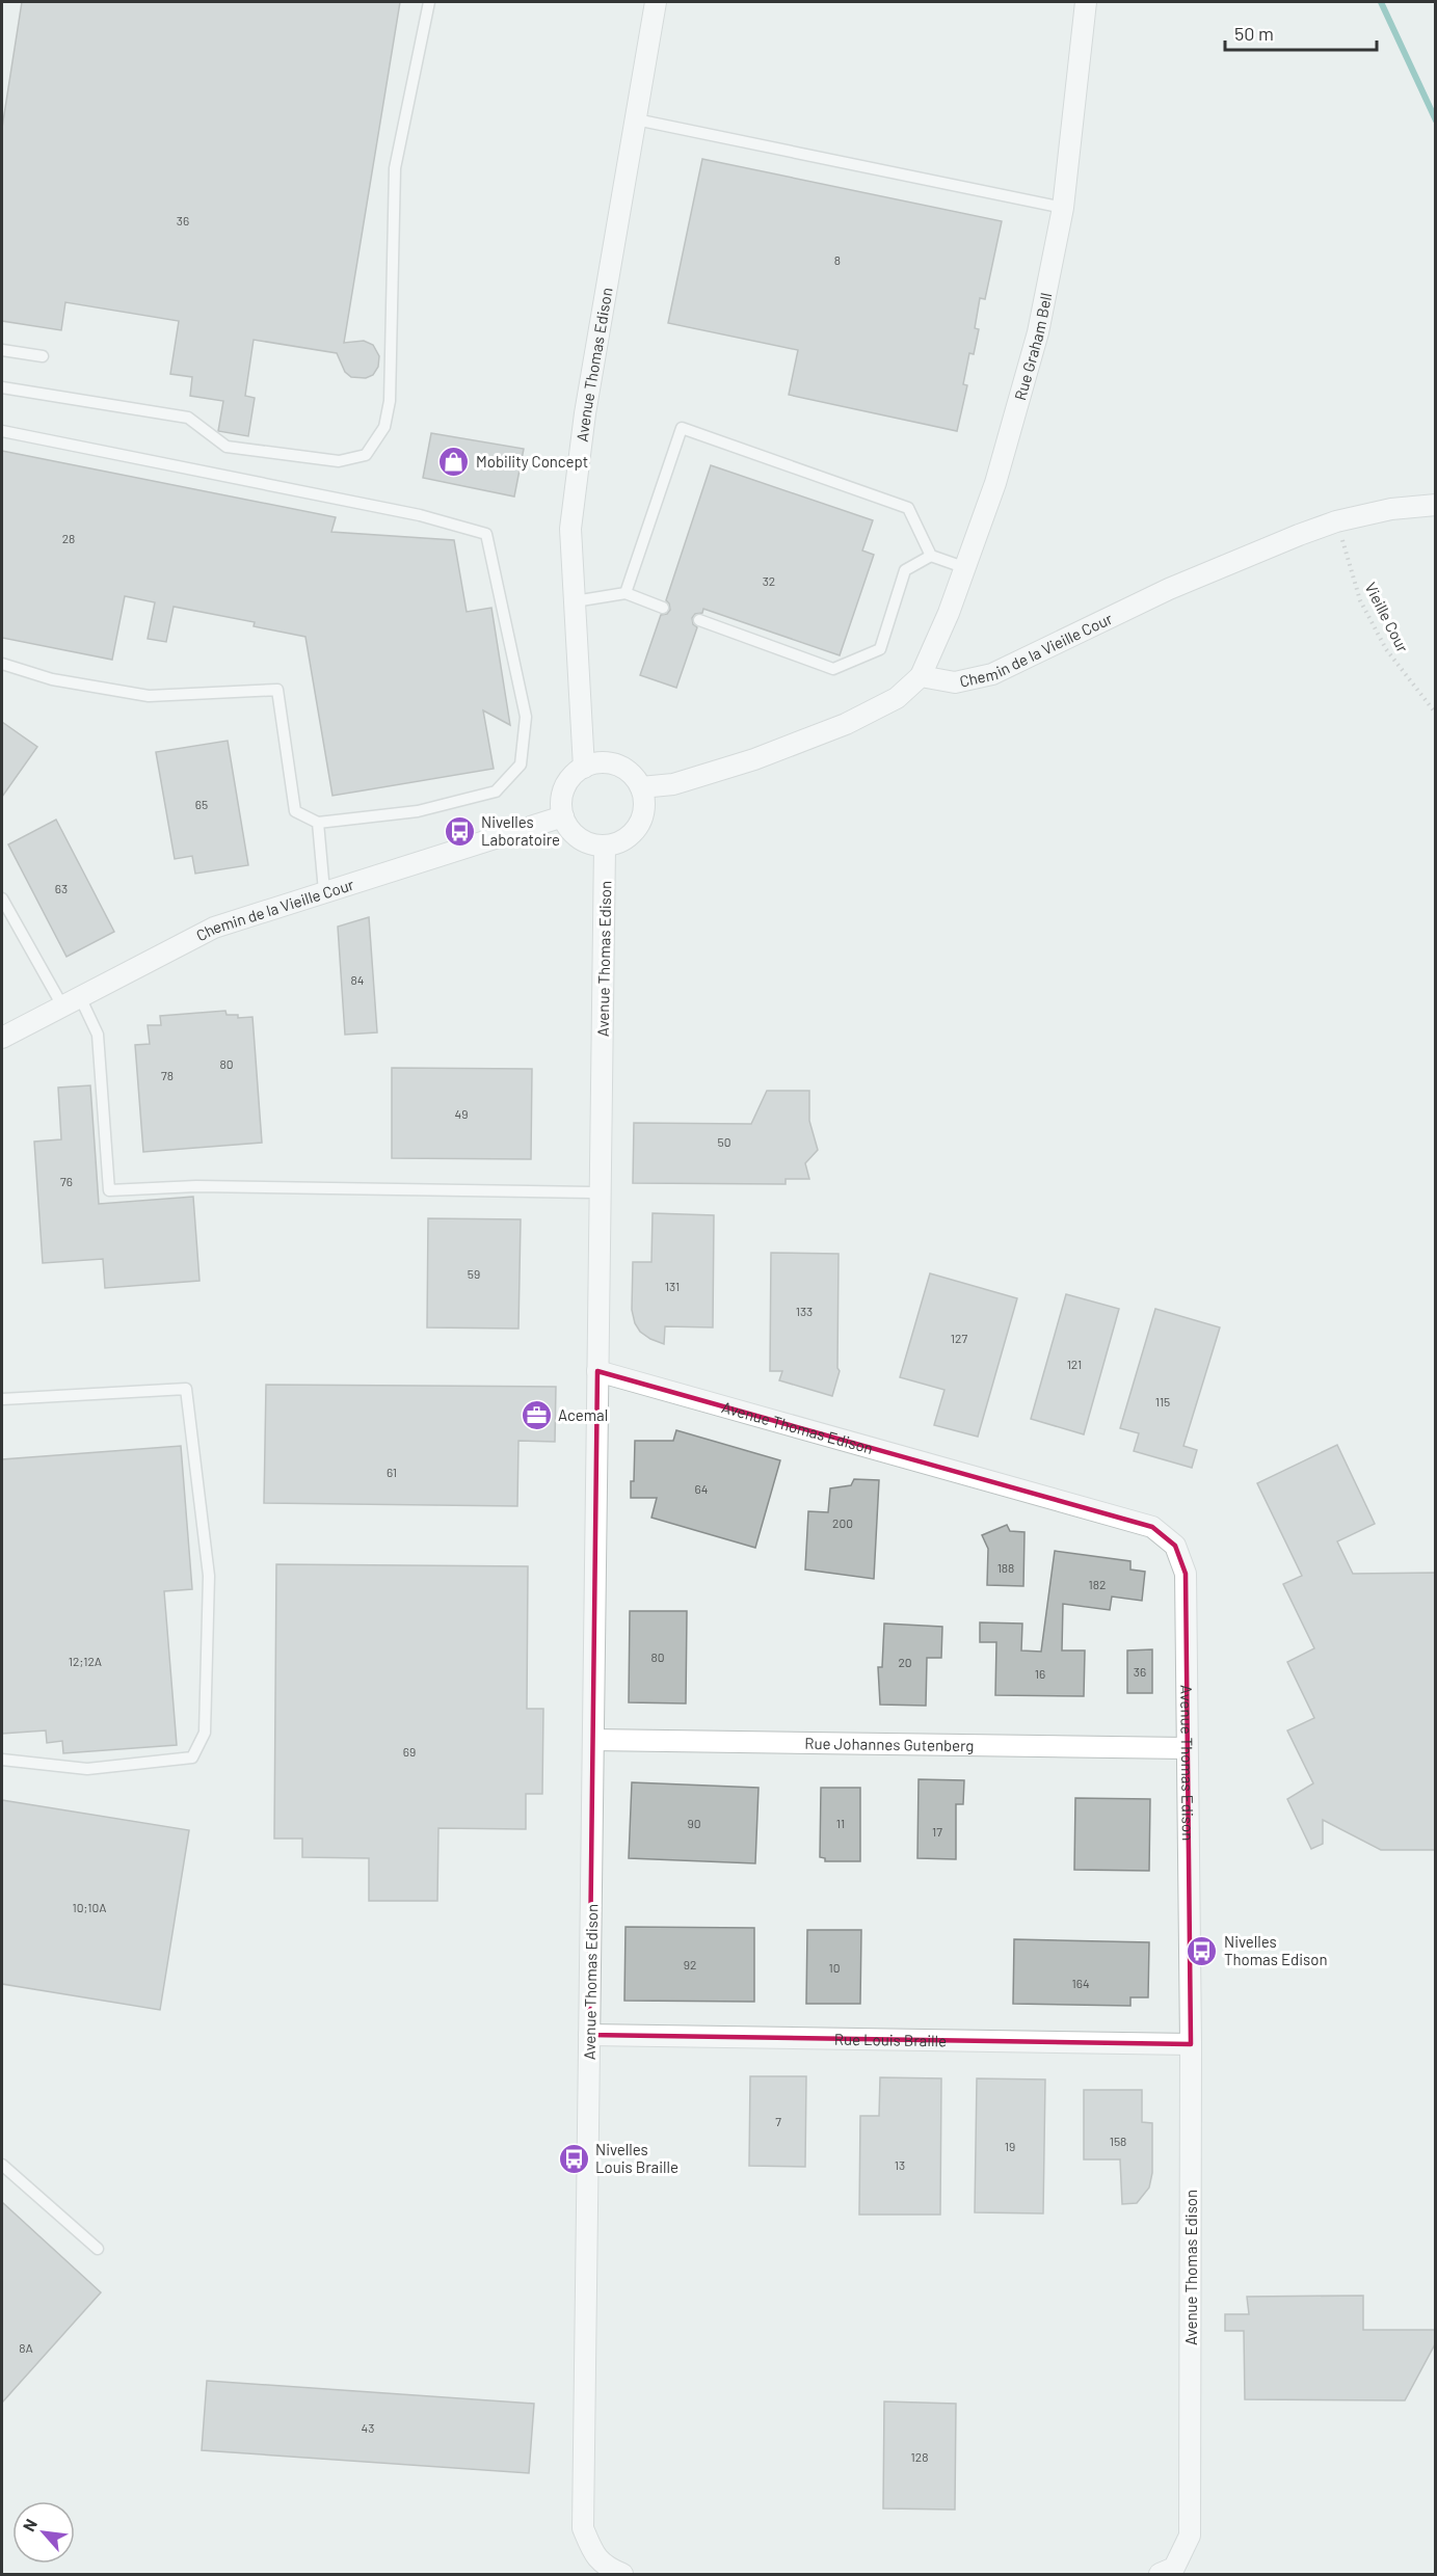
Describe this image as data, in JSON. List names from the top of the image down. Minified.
{"streets":{"street":["Rue Graham Bell","Avenue Thomas Edison","Chemin de la Vieille Cour","Rue Johannes Gutenberg","Rue Louis Braille"],"path":["Vieille Cour"]},"crossings":[["Rue Graham Bell","Chemin de la Vieille Cour"],["Avenue Thomas Edison","Chemin de la Vieille Cour"],["Avenue Thomas Edison","Rue Johannes Gutenberg"],["Avenue Thomas Edison","Rue Louis Braille"],["Vieille Cour","Chemin de la Vieille Cour"]],"places":{"shop":["Mobility Concept"],"bus stop":["Nivelles Laboratoire","Nivelles Thomas Edison","Nivelles Louis Braille"],"office":["Acemal"]},"house_numbers":["36","8","28","32","65","63","84","80","78","49","50","76","59","131","133","127","121","115","61","64","200","188","182","80","12;12A","20","36","16","69","90","11","17","10;10A","92","10","164","7","158","19","13","8A","43","128"],"scale_bar":"50 m","north":"top left"}
